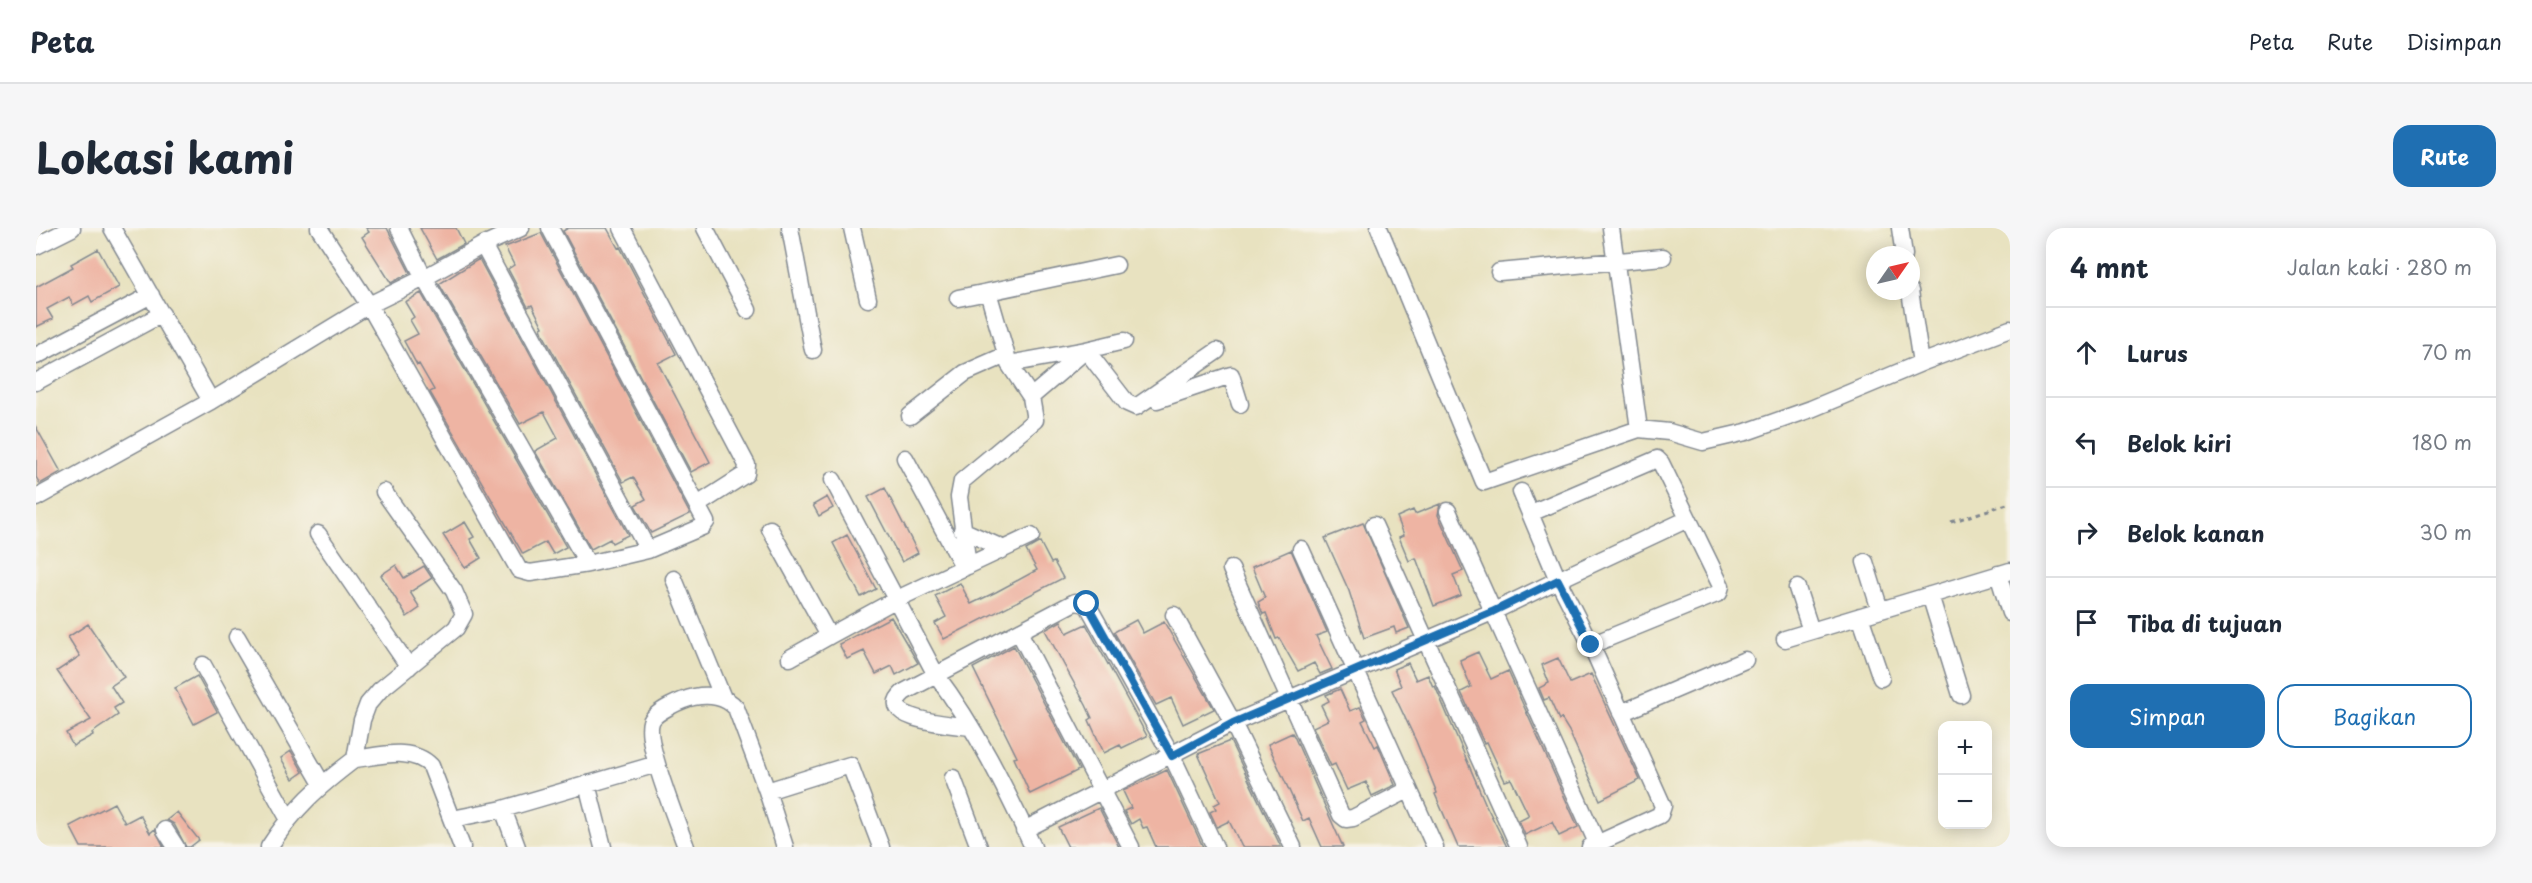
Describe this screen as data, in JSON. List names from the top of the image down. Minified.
{"north":"top right","page":{"header":"Peta","nav":["Peta","Rute","Disimpan"],"title":"Lokasi kami","buttons":["Rute",["Simpan","Bagikan"]],"heading":["4 mnt","Jalan kaki · 280 m"],"list":[["Lurus","70 m"],["Belok kiri","180 m"],["Belok kanan","30 m"],"Tiba di tujuan"],"map_buttons":["+","−"]}}
